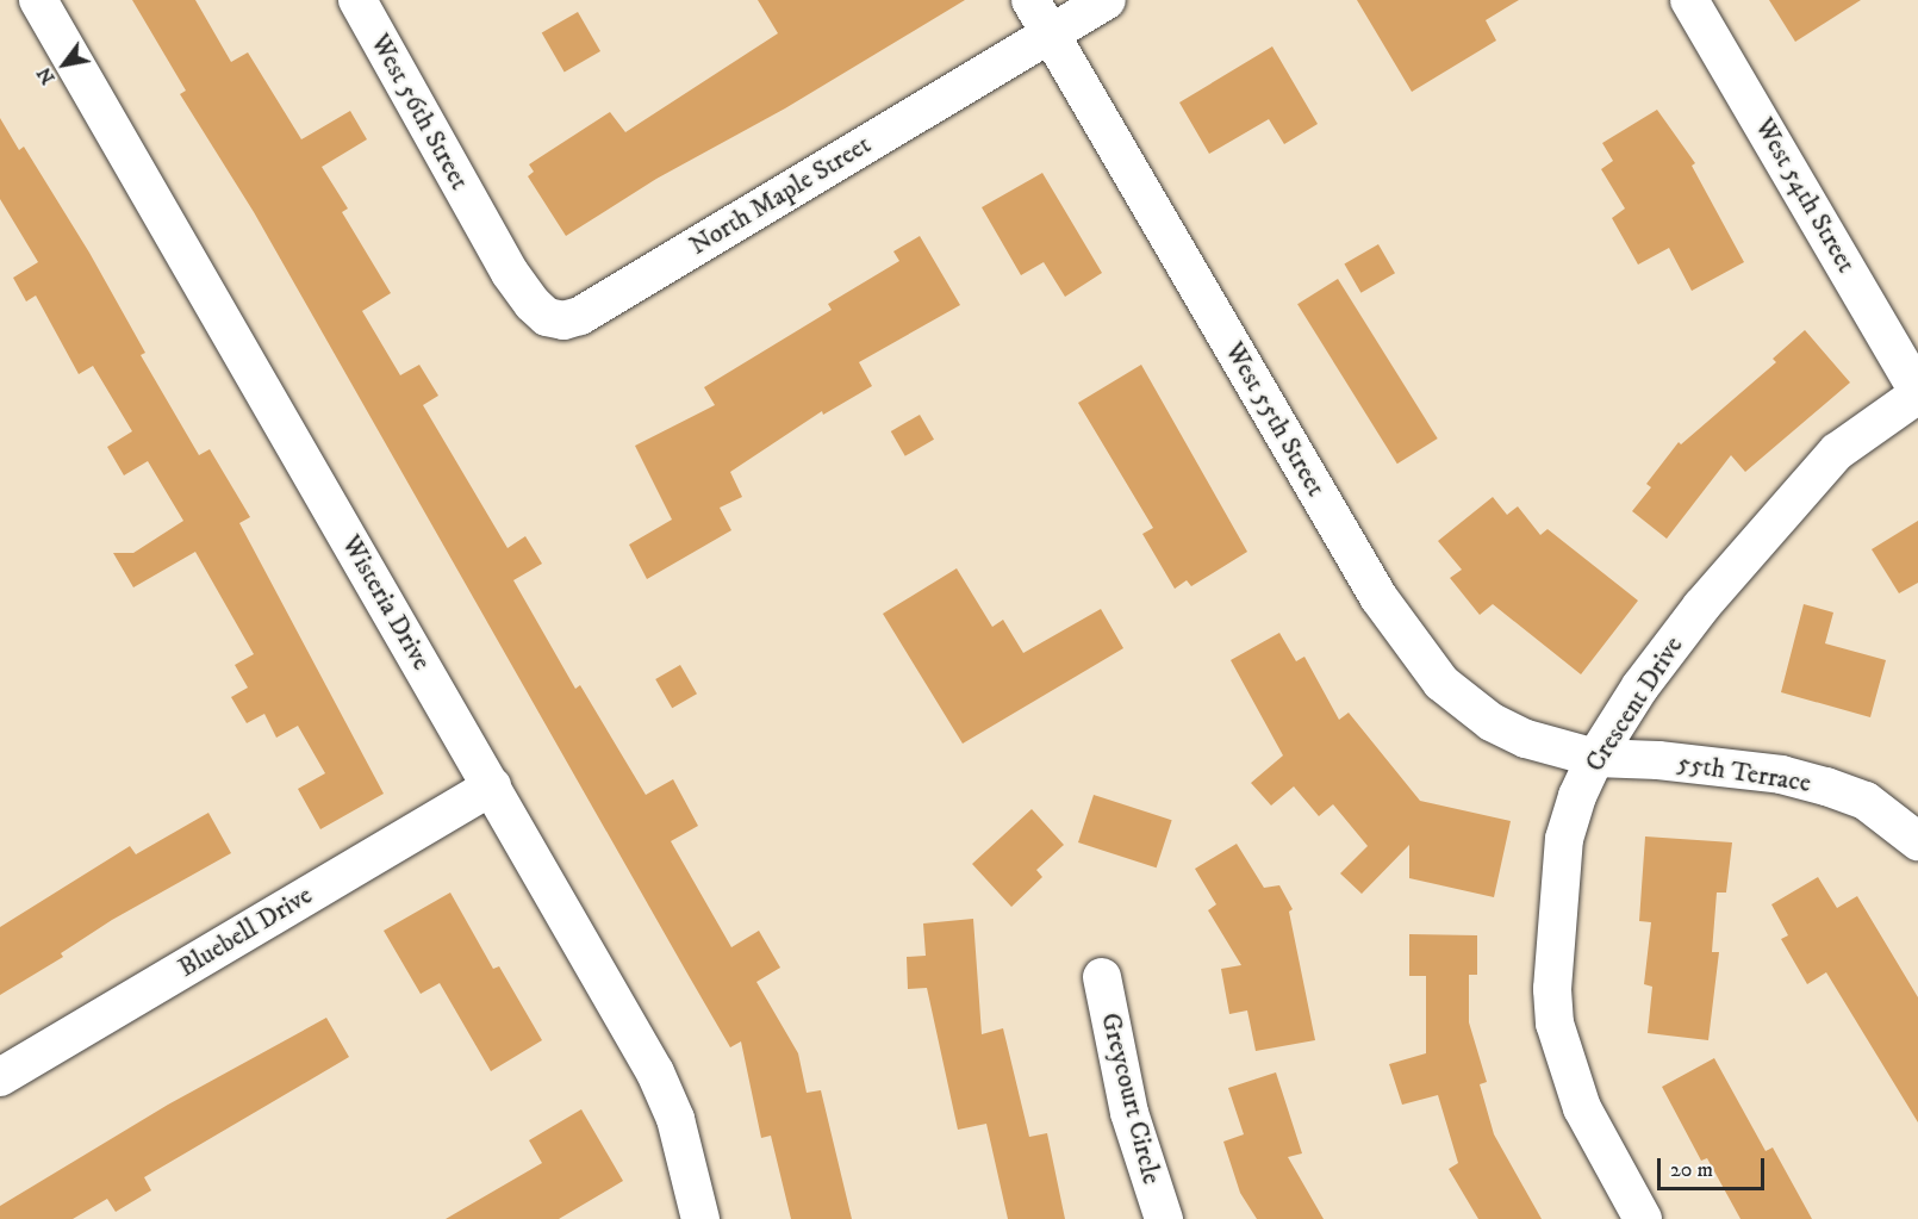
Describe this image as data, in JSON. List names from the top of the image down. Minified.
{"streets":{"street":["West 56th Street","North Maple Street","West 54th Street","West 55th Street","Wisteria Drive","Crescent Drive","55th Terrace","Bluebell Drive","Greycourt Circle"]},"crossings":[["West 56th Street","North Maple Street"],["North Maple Street","West 55th Street"],["West 54th Street","Crescent Drive"],["West 55th Street","Crescent Drive"],["West 55th Street","55th Terrace"],["Wisteria Drive","Bluebell Drive"],["Crescent Drive","55th Terrace"]],"scale_bar":"20 m","north":"bottom left"}
